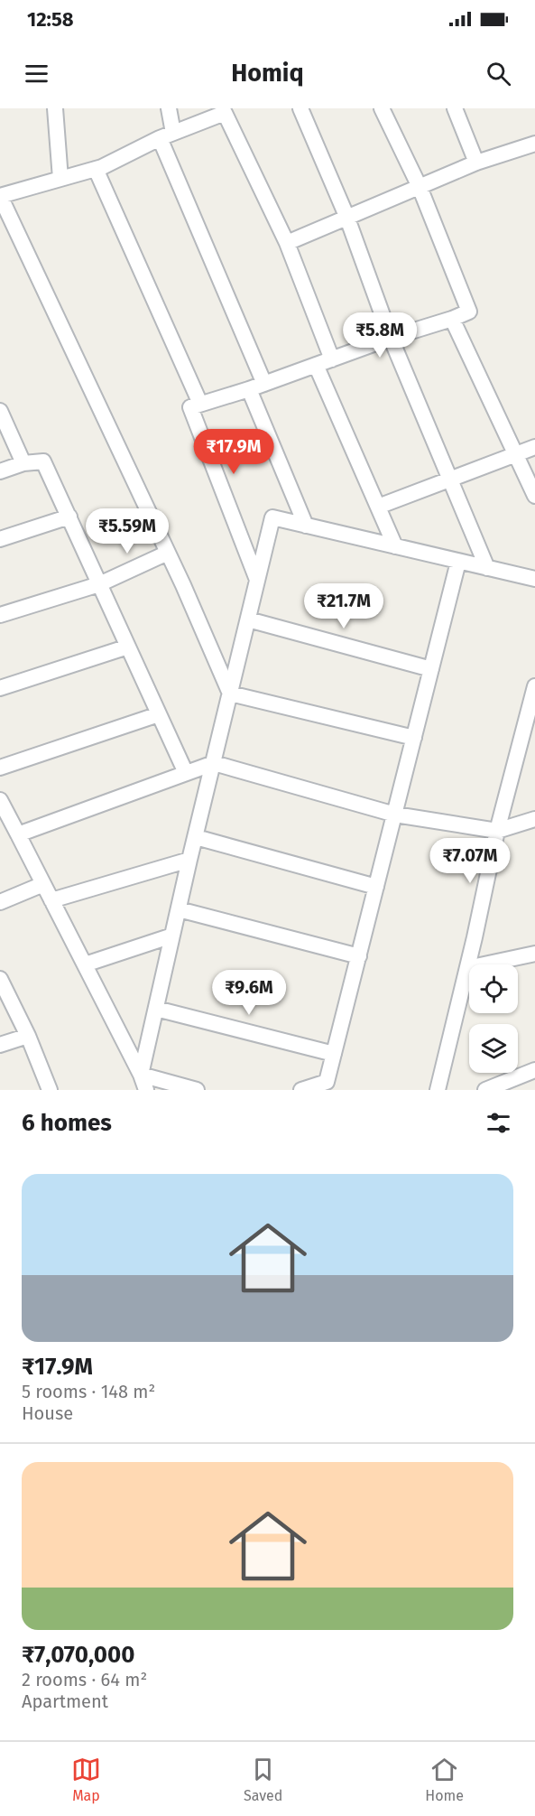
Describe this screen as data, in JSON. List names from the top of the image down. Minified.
{"page":{"status":"12:58","header":"Homiq","price":["₹5.8M","₹17.9M","₹5.59M","₹21.7M","₹7.07M","₹9.6M"],"heading":"6 homes","list":[{"name":"₹17.9M","note":"5 rooms · 148 m² · House"},{"name":"₹7,070,000","note":"2 rooms · 64 m² · Apartment"}],"tabs":["Map","Saved","Home"]}}
